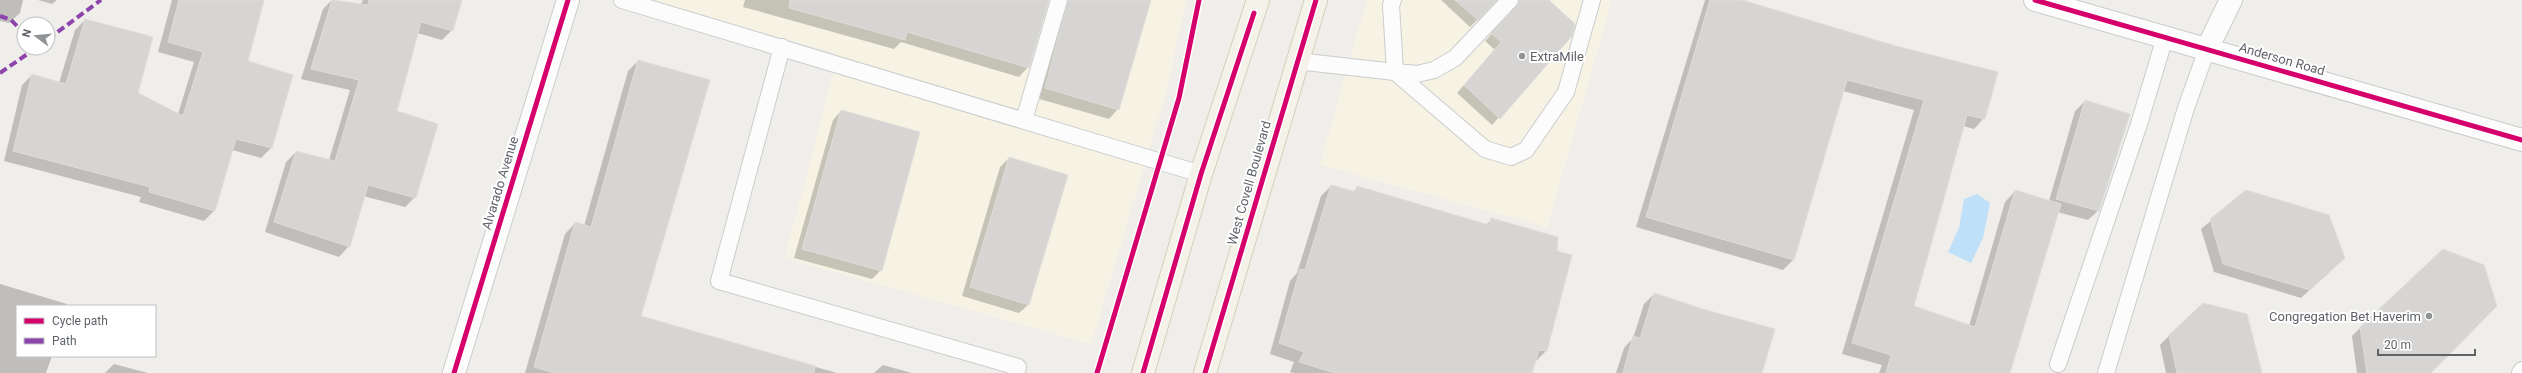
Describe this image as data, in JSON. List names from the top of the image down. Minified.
{"streets":{"main road":["Anderson Road","Alvarado Avenue","West Covell Boulevard"]},"places":["ExtraMile","Congregation Bet Haverim"],"legend":["Cycle path","Path"],"scale_bar":"20 m","north":"left"}
